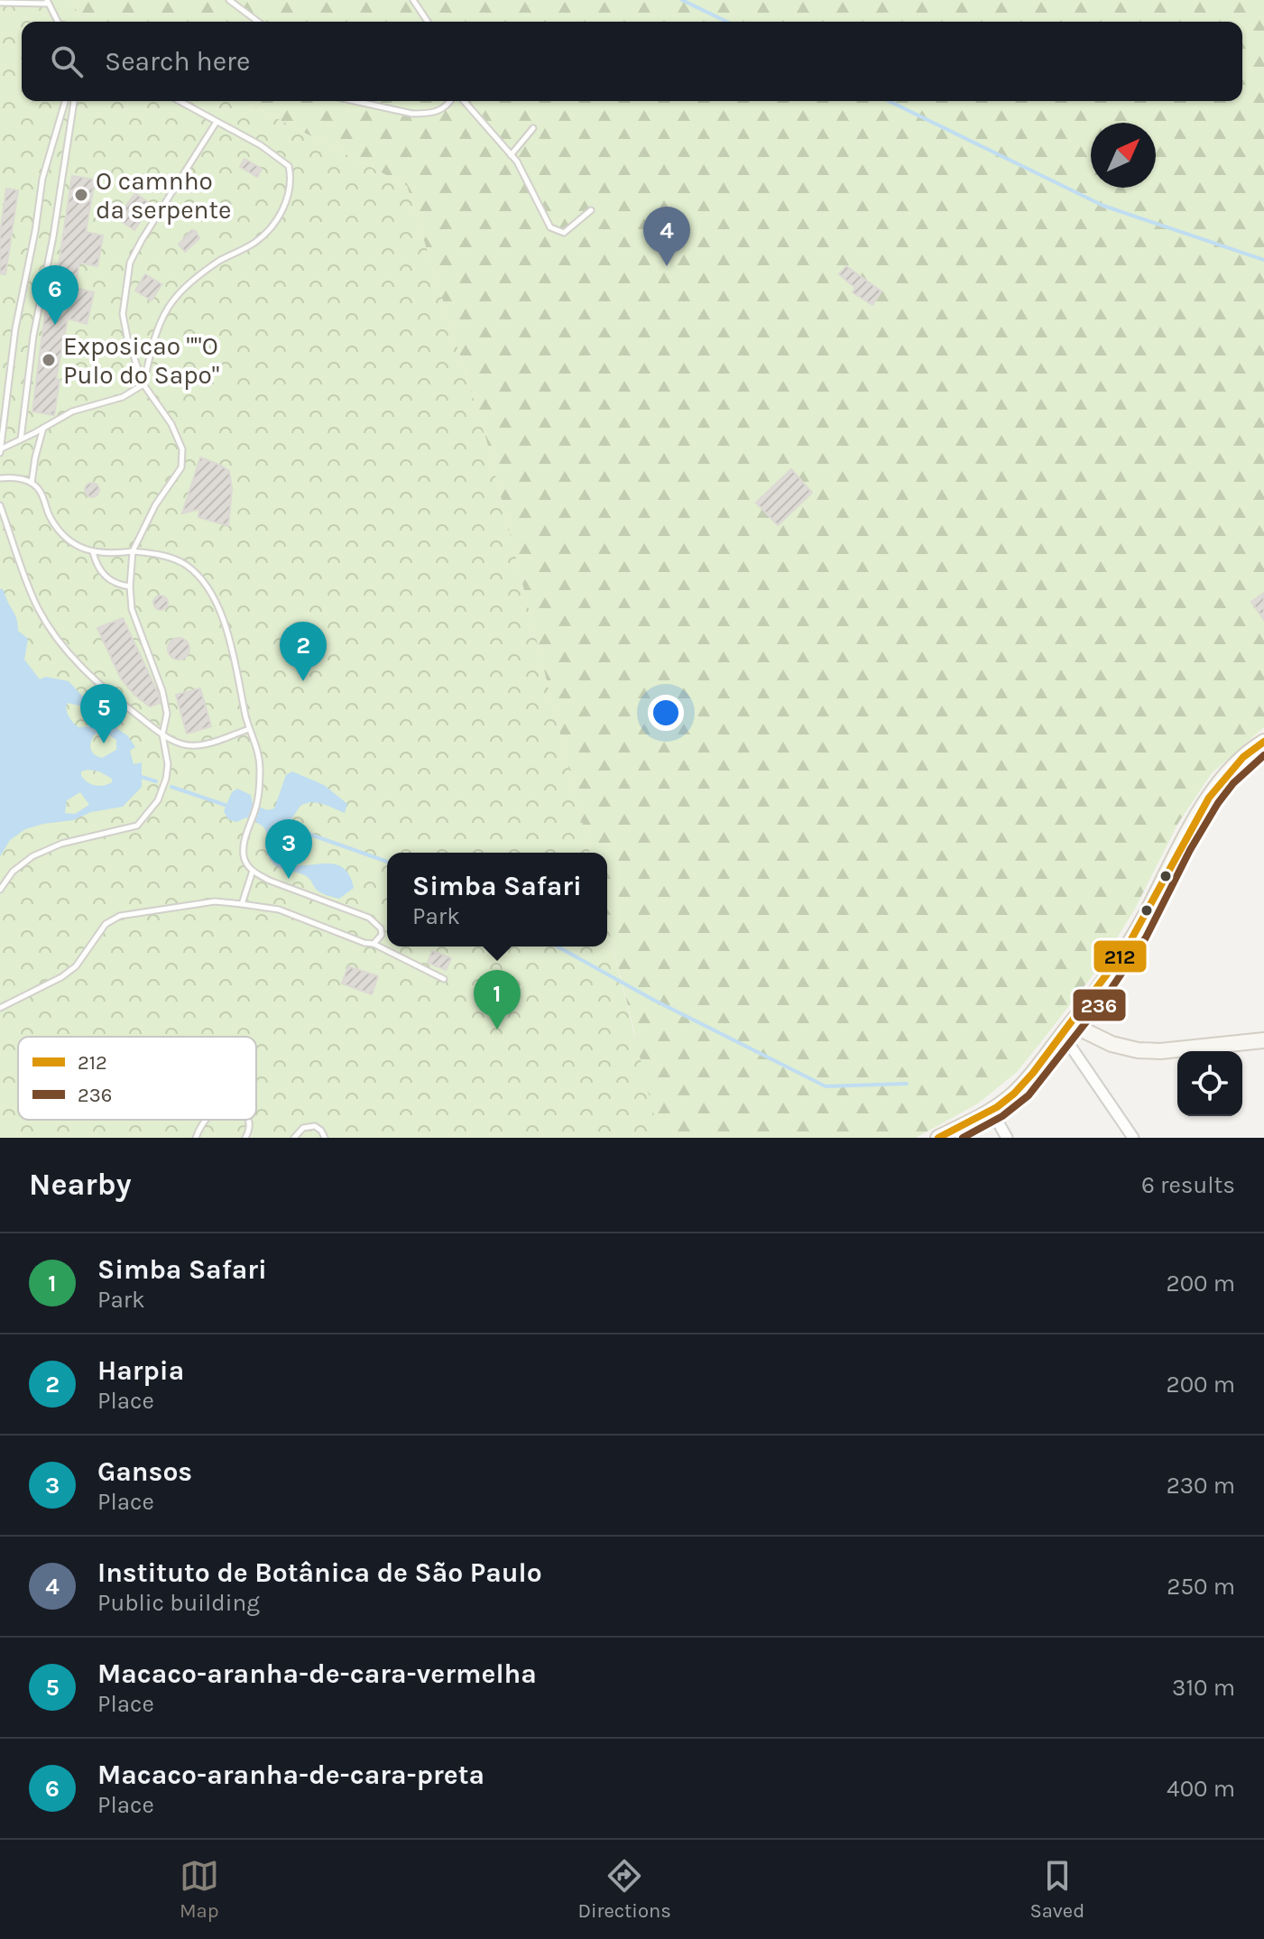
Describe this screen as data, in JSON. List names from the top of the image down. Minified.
{"places":["O camnho da serpente","Exposicao \"\"O Pulo do Sapo\""],"lines":["transit line 212","transit line 236"],"legend":["212","236"],"north":"top right","page":{"search":"Search here","pins":["4","6","2","5","3","1"],"popup":["Simba Safari","Park"],"heading":["Nearby","6 results"],"list":[{"mark":"1","name":"Simba Safari","note":"Park","value":"200 m"},{"mark":"2","name":"Harpia","note":"Place","value":"200 m"},{"mark":"3","name":"Gansos","note":"Place","value":"230 m"},{"mark":"4","name":"Instituto de Botânica de São Paulo","note":"Public building","value":"250 m"},{"mark":"5","name":"Macaco-aranha-de-cara-vermelha","note":"Place","value":"310 m"},{"mark":"6","name":"Macaco-aranha-de-cara-preta","note":"Place","value":"400 m"}],"nav":["Map","Directions","Saved"]}}
